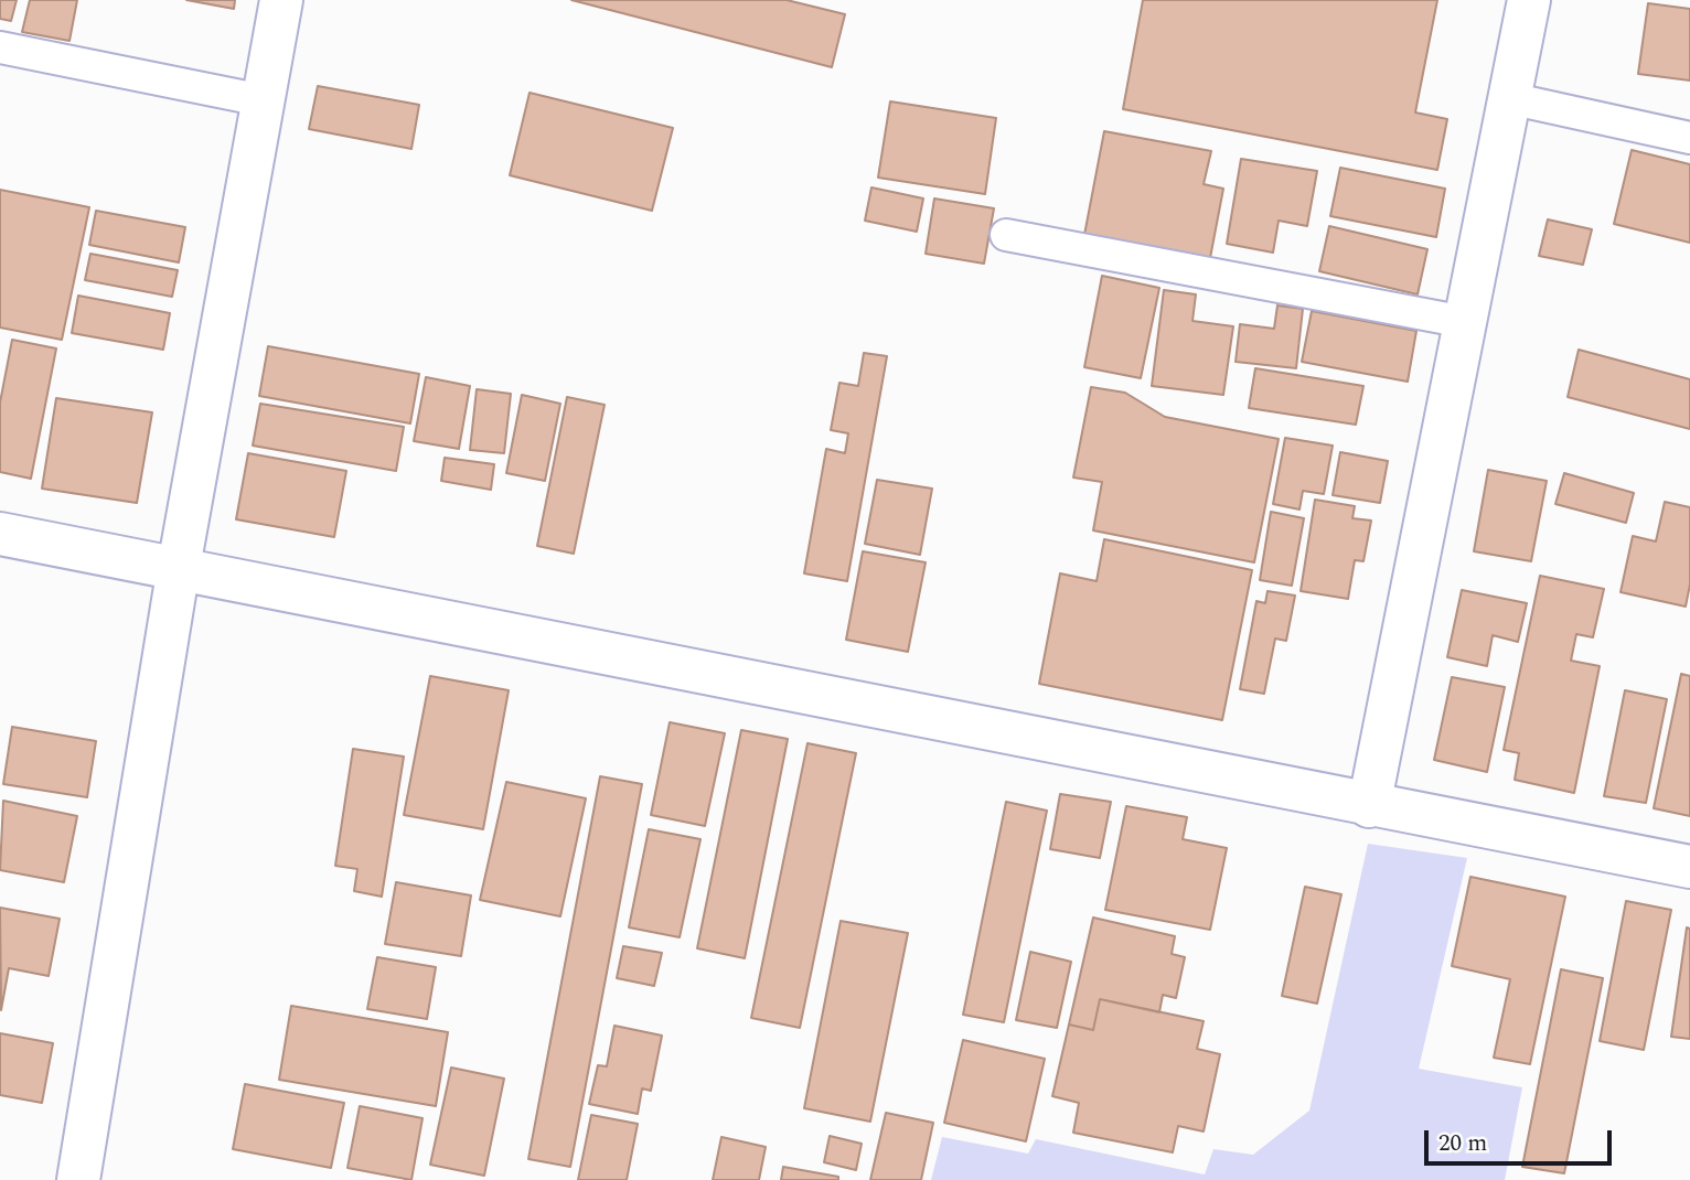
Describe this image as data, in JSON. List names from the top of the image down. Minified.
{"scale_bar":"20 m"}
